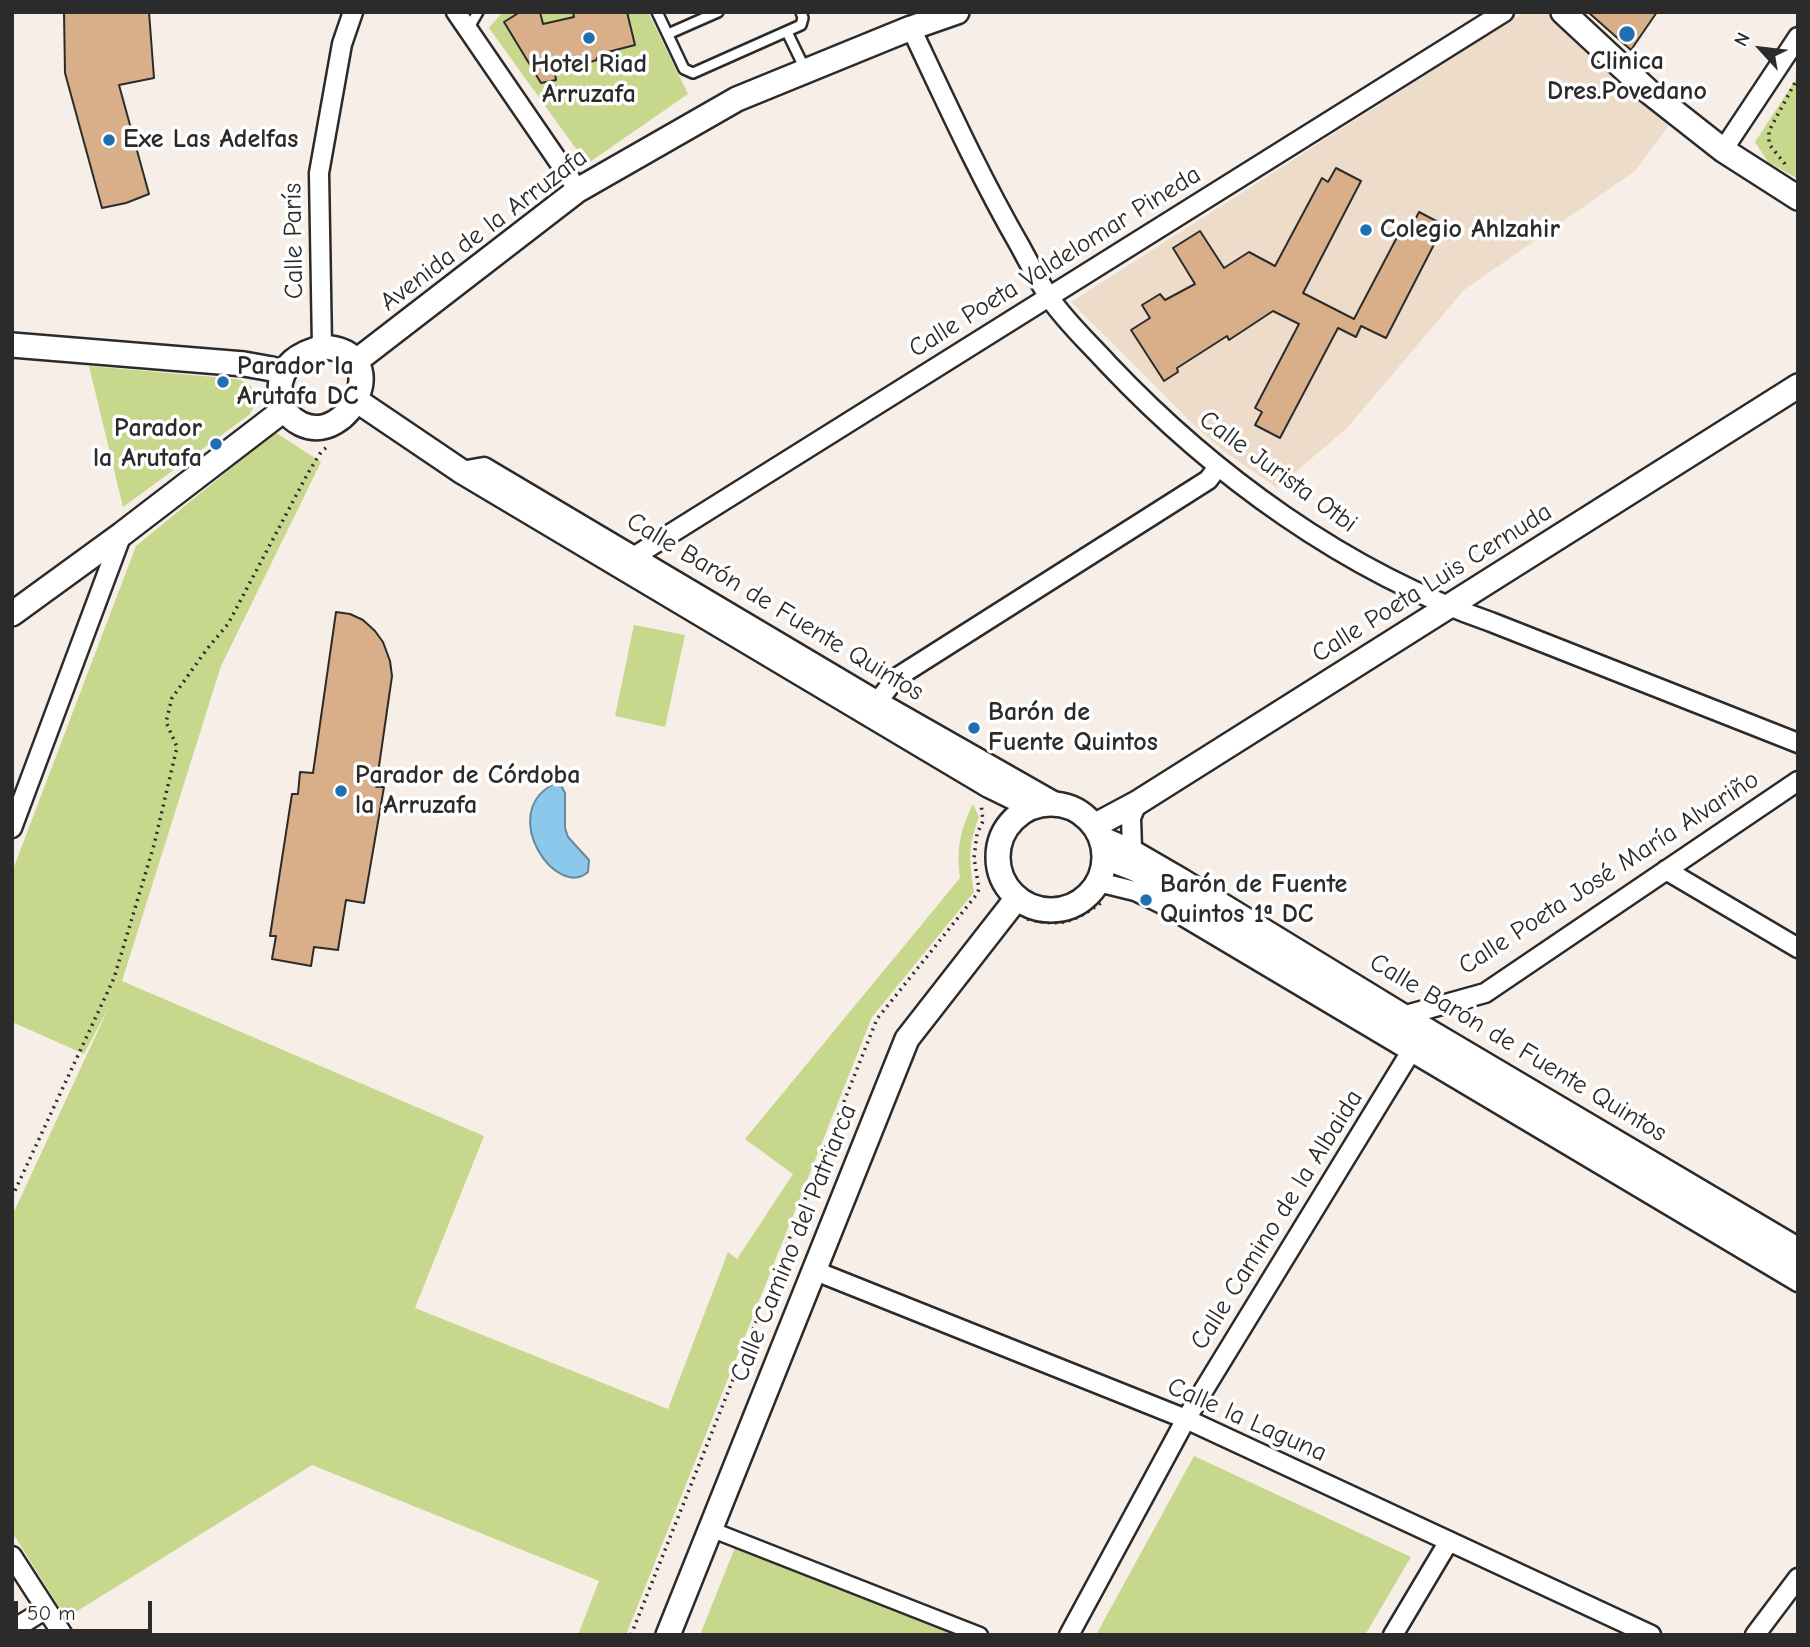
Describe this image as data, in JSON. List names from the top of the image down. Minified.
{"streets":{"street":["Avenida de la Arruzafa","Calle París","Calle Poeta Valdelomar Pineda","Calle Jurista Otbi","Calle Poeta Luis Cernuda","Calle Barón de Fuente Quintos","Calle Poeta José María Alvariño","Calle Camino de la Albaida","Calle Camino del Patriarca","Calle la Laguna"]},"crossings":[["Avenida de la Arruzafa","Calle París"],["Avenida de la Arruzafa","Calle Jurista Otbi"],["Avenida de la Arruzafa","Calle Barón de Fuente Quintos"],["Calle París","Calle Barón de Fuente Quintos"],["Calle Poeta Valdelomar Pineda","Calle Jurista Otbi"],["Calle Poeta Valdelomar Pineda","Calle Barón de Fuente Quintos"],["Calle Jurista Otbi","Calle Poeta Luis Cernuda"],["Calle Poeta Luis Cernuda","Calle Barón de Fuente Quintos"],["Calle Poeta Luis Cernuda","Calle Camino del Patriarca"],["Calle Barón de Fuente Quintos","Calle Poeta José María Alvariño"],["Calle Barón de Fuente Quintos","Calle Camino del Patriarca"],["Calle Camino de la Albaida","Calle la Laguna"],["Calle Camino del Patriarca","Calle la Laguna"]],"places":["Clinica Dres.Povedano","Hotel Riad Arruzafa","Exe Las Adelfas","Colegio Ahlzahir","Parador la Arutafa DC","Parador la Arutafa","Barón de Fuente Quintos","Parador de Córdoba la Arruzafa","Barón de Fuente Quintos 1ª DC"],"scale_bar":"50 m","north":"top left"}
